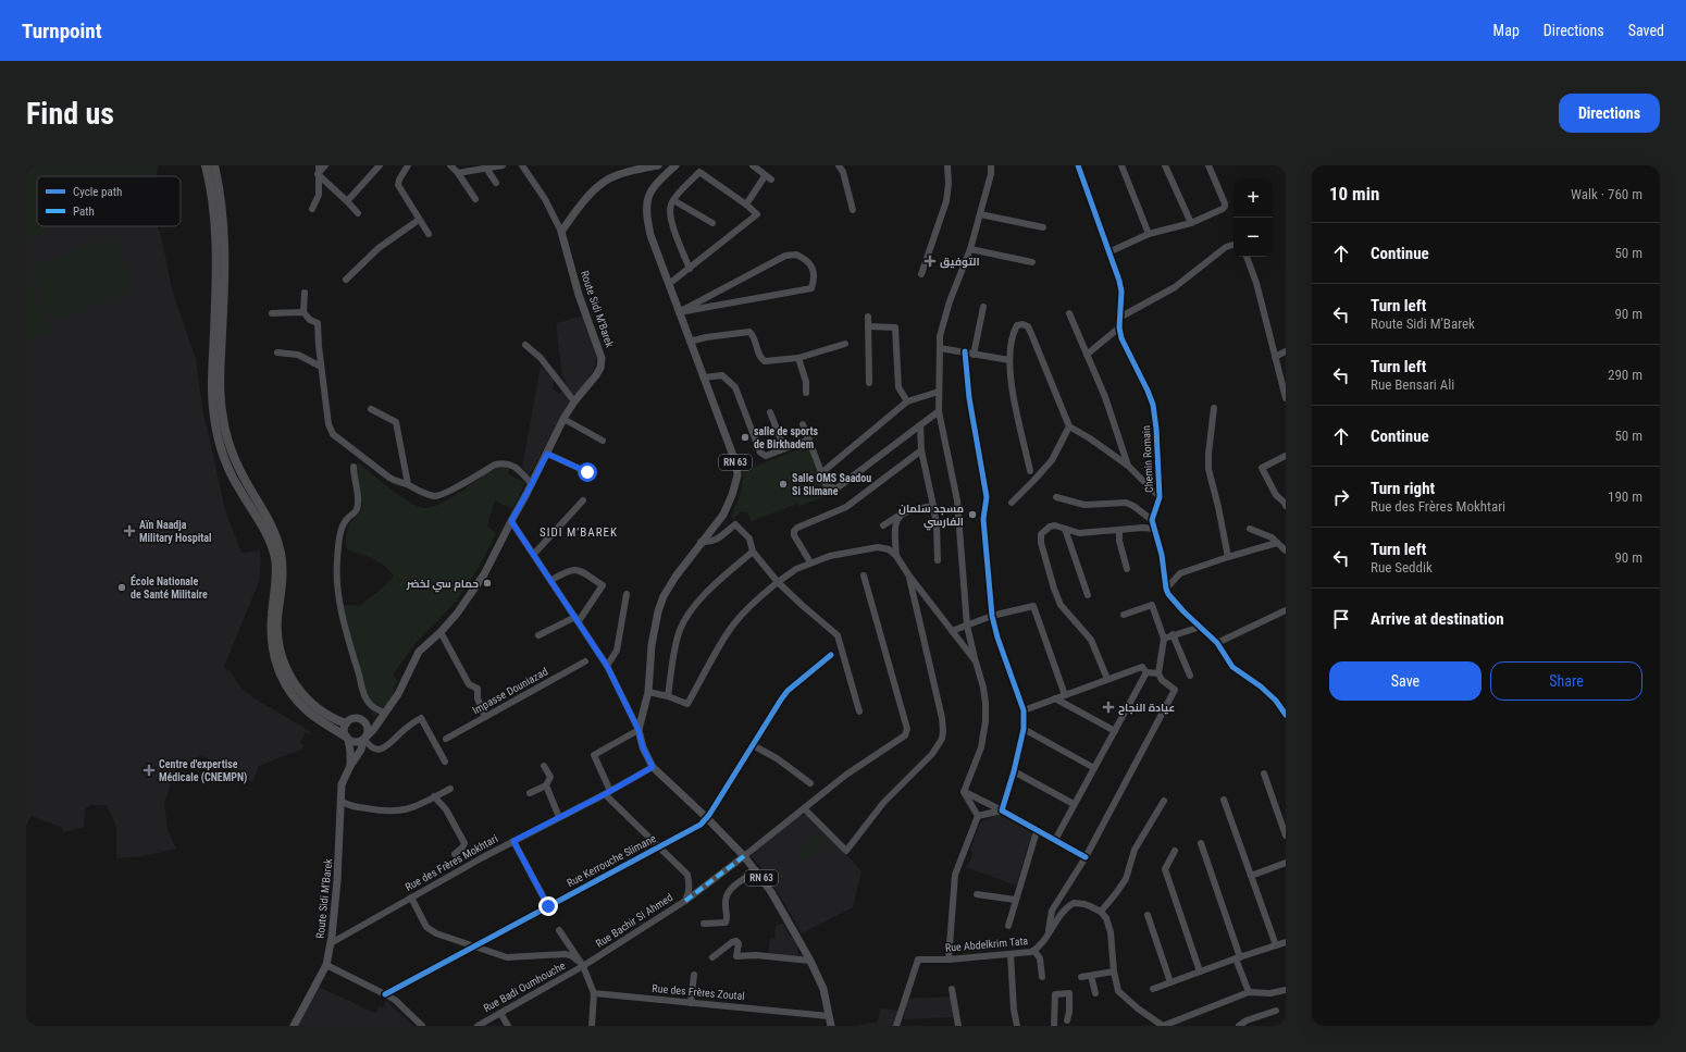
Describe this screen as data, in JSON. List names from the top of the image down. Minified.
{"streets":{"main road":["Route Sidi M'Barek","RN 63"],"street":["Chemin Romain","Impasse Douniazad","Rue Kerrouche Slimane","Rue des Frères Mokhtari","Rue Bachir Si Ahmed","Rue Abdelkrim Tata","Rue Badi Oumhouche","Rue des Frères Zoutal"]},"crossings":[["Route Sidi M'Barek","Rue des Frères Mokhtari"],["RN 63","Rue Kerrouche Slimane"],["RN 63","Rue des Frères Mokhtari"],["RN 63","Rue des Frères Zoutal"],["Rue Kerrouche Slimane","Rue Bachir Si Ahmed"],["Rue Bachir Si Ahmed","Rue Badi Oumhouche"]],"districts":["SIDI M'BAREK"],"places":{"health":["التوفيق","Aïn Naadja Military Hospital","عيادة النجاح","Centre d'expertise Médicale (CNEMPN)"],"other":["salle de sports de Birkhadem","Salle OMS Saadou Si Slimane","مسجد سلمان الفارسي","حمام سي لخضر","École Nationale de Santé Militaire"]},"legend":["Cycle path","Path"],"page":{"header":"Turnpoint","nav":["Map","Directions","Saved"],"buttons":["Directions",["Save","Share"]],"title":"Find us","heading":["10 min","Walk · 760 m"],"map_buttons":["+","−"],"list":[["Continue","50 m"],["Turn left","Route Sidi M'Barek","90 m"],["Turn left","Rue Bensari Ali","290 m"],["Continue","50 m"],["Turn right","Rue des Frères Mokhtari","190 m"],["Turn left","Rue Seddik","90 m"],"Arrive at destination"]}}
